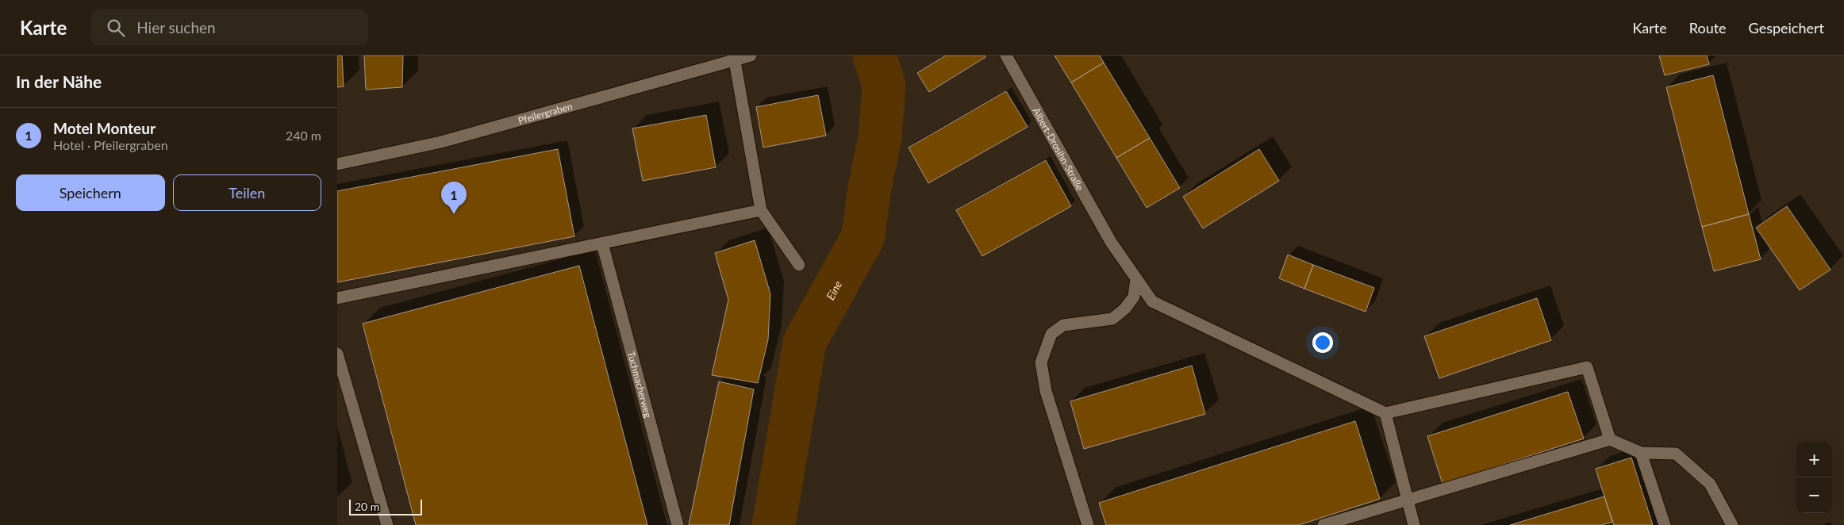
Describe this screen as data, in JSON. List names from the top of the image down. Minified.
{"streets":{"street":["Pfeilergraben","Albert-Drosihn-Straße","Tuchmacherweg"]},"water":["Eine"],"scale_bar":"20 m","page":{"header":"Karte","search":"Hier suchen","nav":["Karte","Route","Gespeichert"],"heading":"In der Nähe","list":[{"mark":"1","name":"Motel Monteur","note":"Hotel · Pfeilergraben","value":"240 m"}],"buttons":["Speichern","Teilen"],"pins":"1","map_buttons":["+","−"],"scale":"20 m"}}
